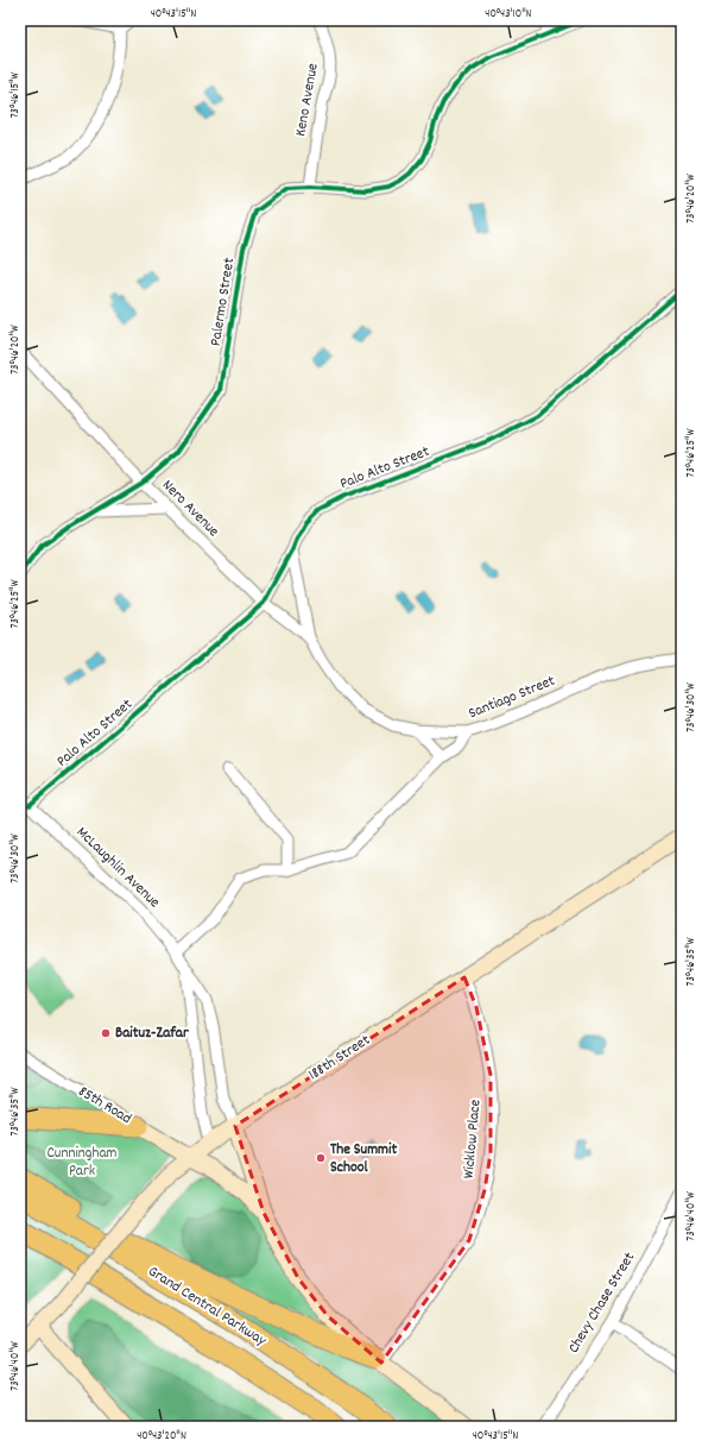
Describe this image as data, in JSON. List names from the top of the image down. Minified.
{"streets":{"highway":["Grand Central Parkway"],"street":["Keno Avenue","Palermo Street","Palo Alto Street","Nero Avenue","Santiago Street","McLaughlin Avenue","188th Street","85th Road","Wicklow Place","Chevy Chase Street"]},"crossings":[["Keno Avenue","Palermo Street"],["Palermo Street","Nero Avenue"],["Palo Alto Street","Nero Avenue"],["Palo Alto Street","McLaughlin Avenue"],["Nero Avenue","Santiago Street"],["Santiago Street","McLaughlin Avenue"],["McLaughlin Avenue","188th Street"],["188th Street","85th Road"],["188th Street","Wicklow Place"]],"parks":["Cunningham Park"],"places":["Baituz-Zafar","The Summit School"],"coordinates":["40°43'15\"N","40°43'10\"N","73°46'15\"W","73°46'20\"W","73°46'25\"W","73°46'30\"W","73°46'35\"W","73°46'40\"W","40°43'20\"N"]}
